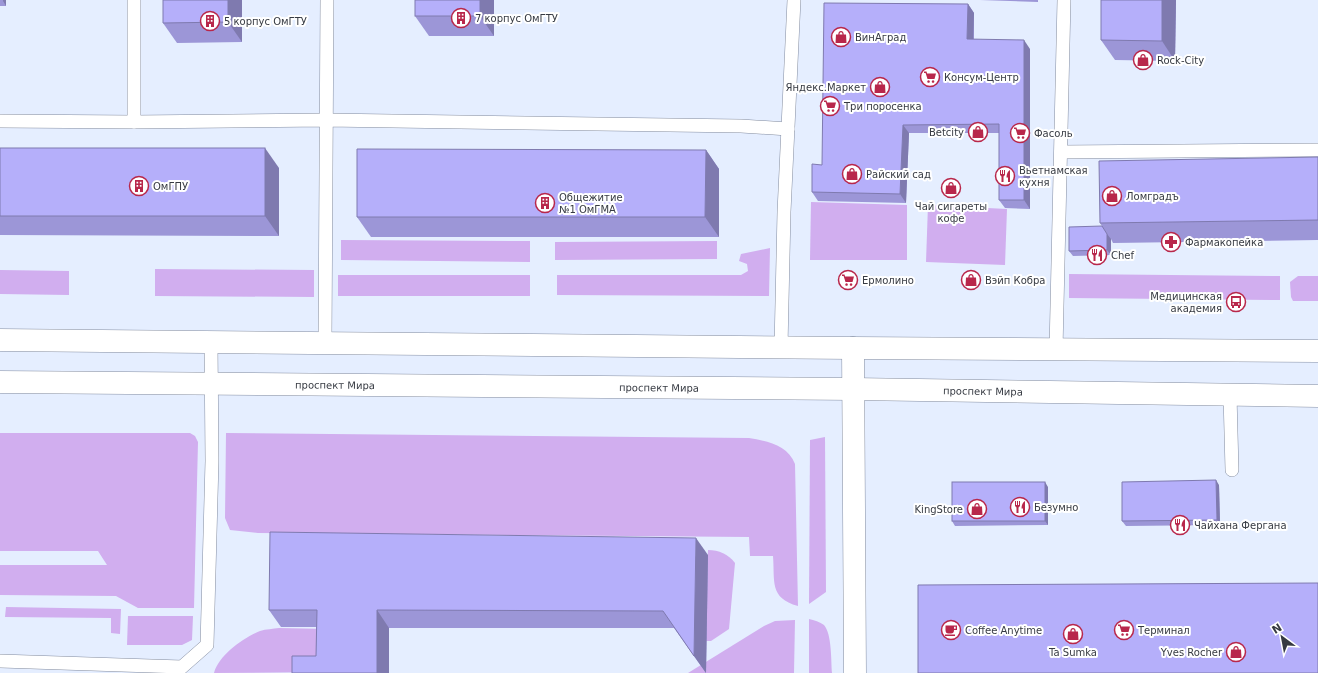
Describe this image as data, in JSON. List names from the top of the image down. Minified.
{"streets":{"main road":["проспект Мира"]},"places":{"building":["7 корпус ОмГТУ","5 корпус ОмГТУ","ОмГПУ","Общежитие №1 ОмГМА"],"shop":["ВинАград","Rock-City","Яндекс.Маркет","Betcity","Райский сад","Чай сигареты кофе","Ломградъ","Вэйп Кобра","KingStore","Ta Sumka","Yves Rocher"],"supermarket":["Консум-Центр","Три поросенка","Фасоль","Ермолино","Терминал"],"restaurant":["Вьетнамская кухня","Chef","Безумно","Чайхана Фергана"],"pharmacy":["Фармакопейка"],"bus stop":["Медицинская академия"],"cafe":["Coffee Anytime"]},"north":"top left"}
